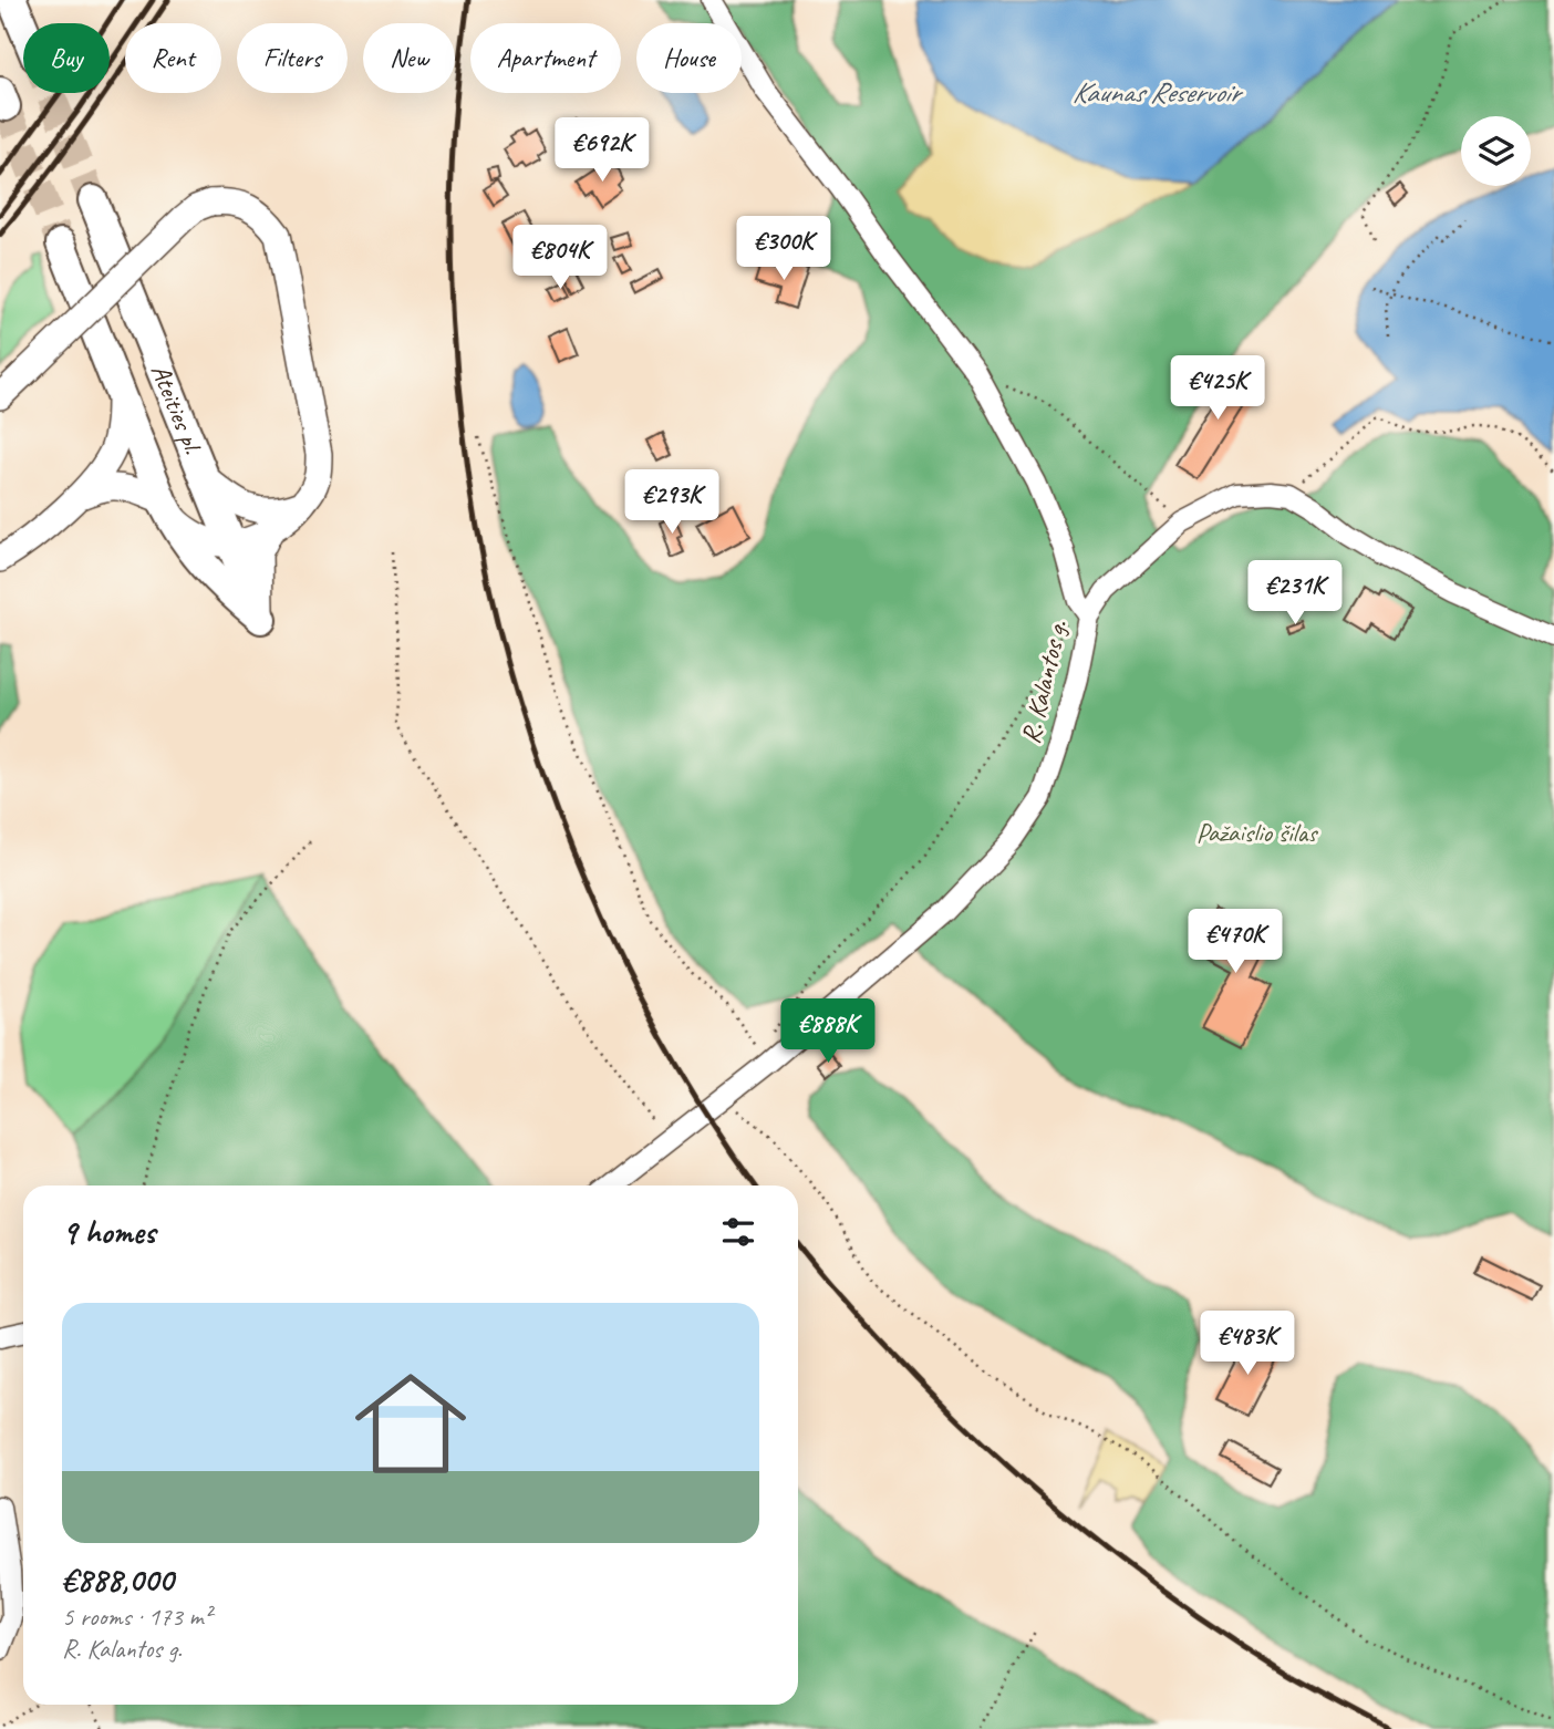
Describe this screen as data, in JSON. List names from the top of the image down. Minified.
{"streets":{"highway":["Ateities pl."],"street":["R. Kalantos g."]},"water":["Kaunas Reservoir"],"parks":["Pažaislio šilas"],"page":{"chip":["Buy","Rent","Filters","New","Apartment","House"],"price":["€692K","€300K","€804K","€425K","€293K","€231K","€470K","€888K","€483K"],"heading":"9 homes","list":[{"name":"€888,000","note":"5 rooms · 173 m² · R. Kalantos g."}]}}
